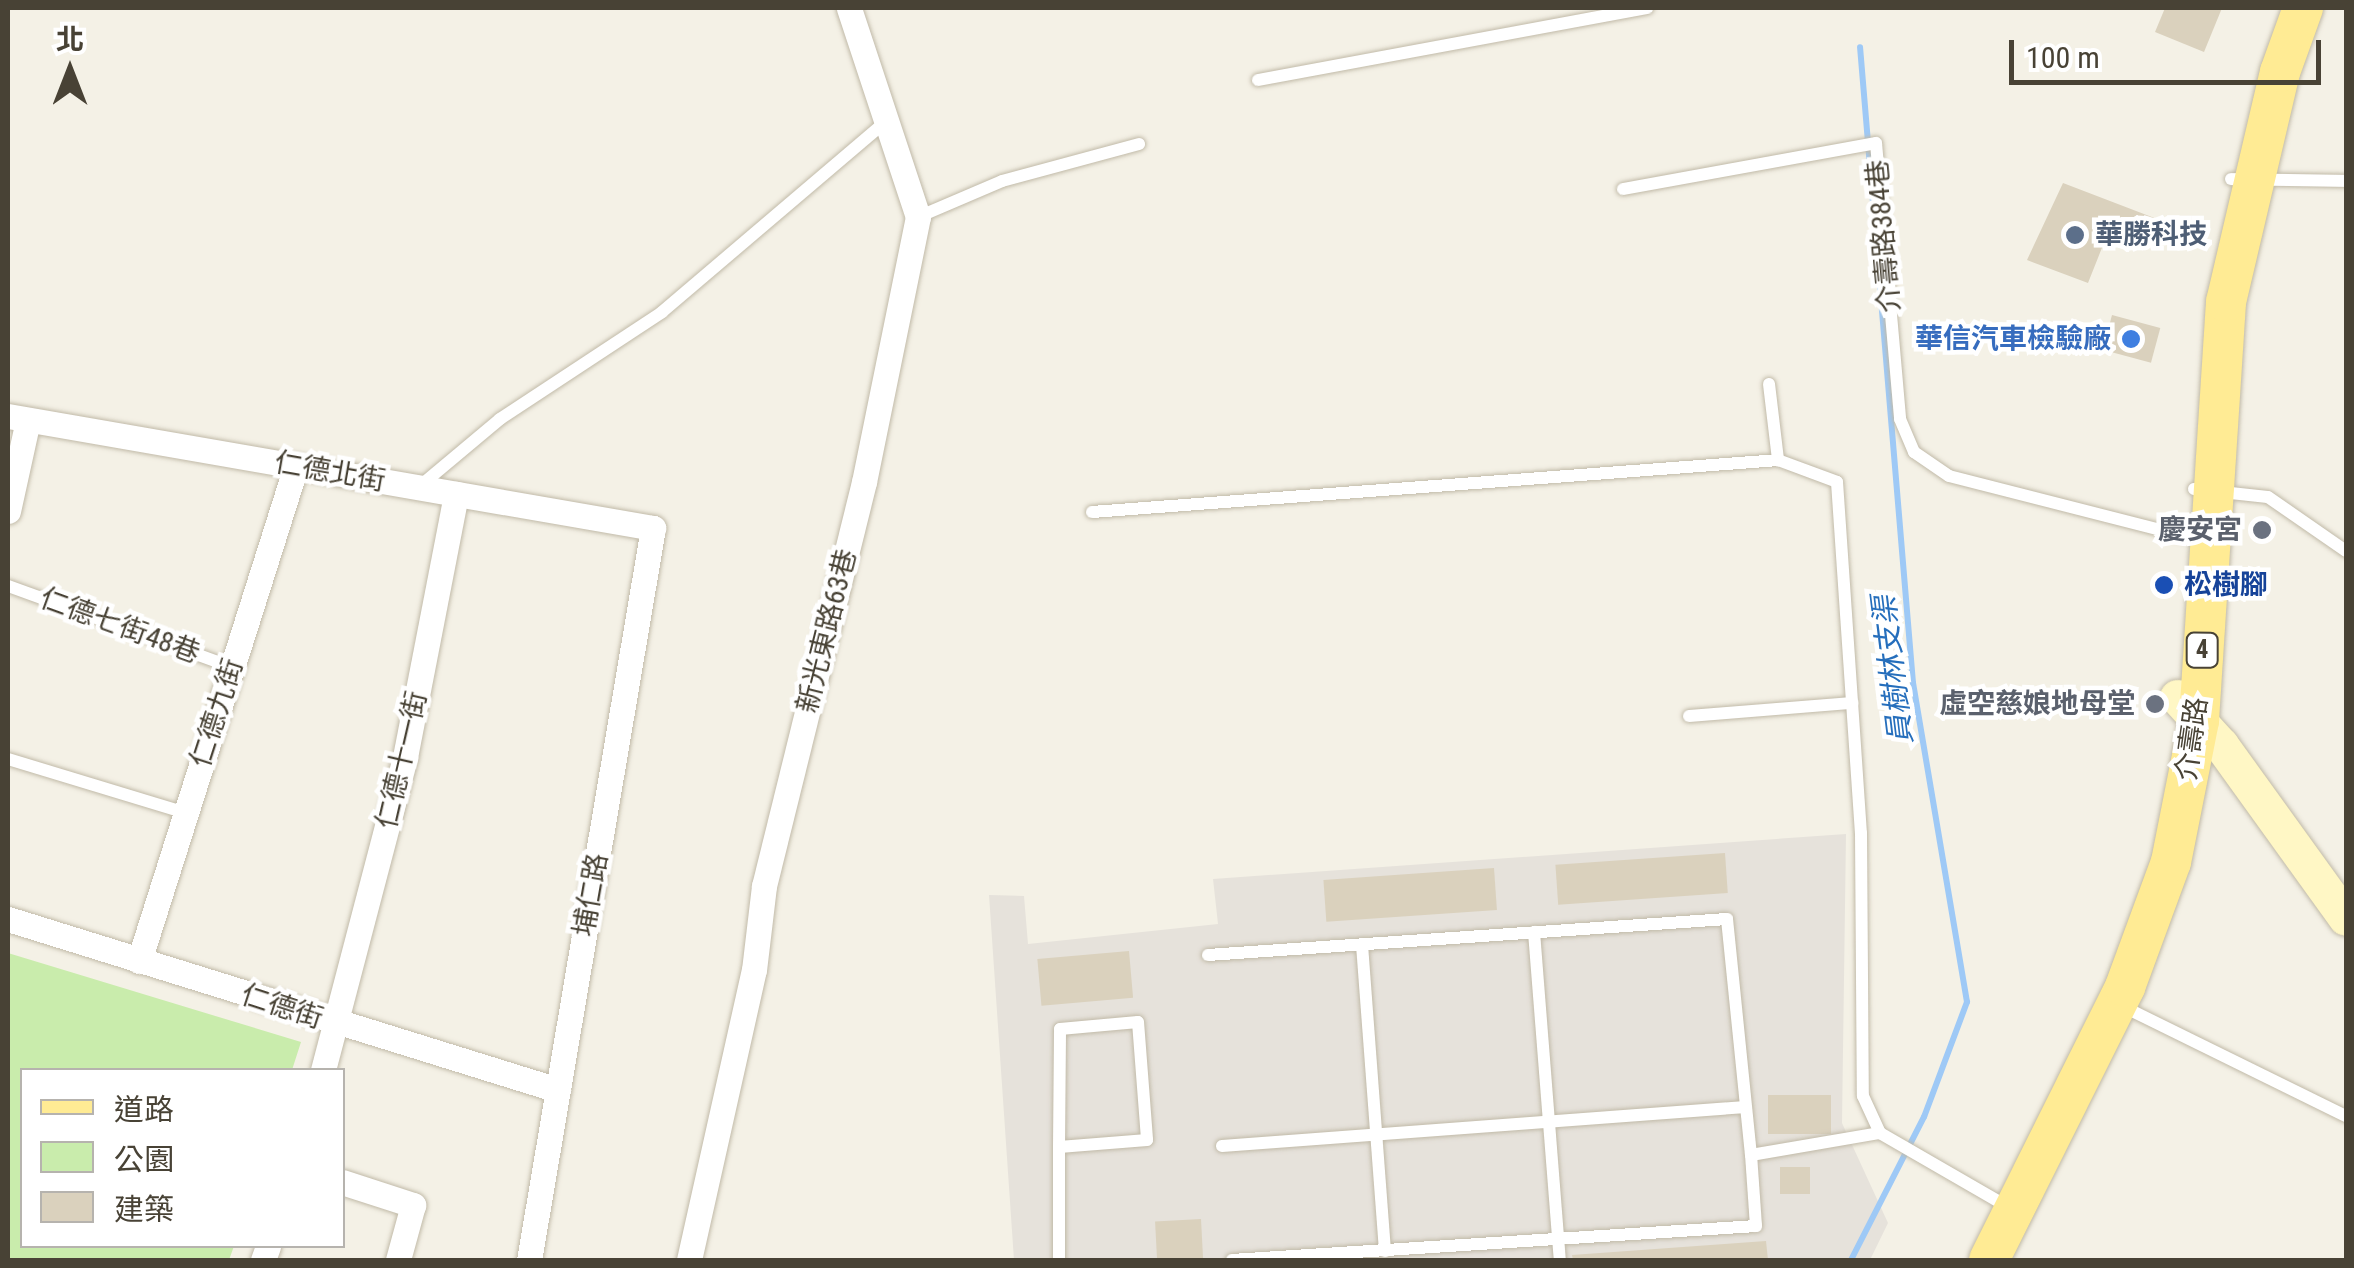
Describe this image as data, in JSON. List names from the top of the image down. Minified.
{"streets":{"main road":["4","介壽路"],"street":["仁德北街","新光東路63巷","仁德九街","仁德十一街","埔仁路","仁德街"],"lane":["介壽路384巷","仁德七街48巷"]},"crossings":[["介壽路384巷","介壽路"],["仁德北街","仁德九街"],["仁德北街","仁德十一街"],["仁德北街","埔仁路"],["仁德七街48巷","仁德九街"],["仁德九街","仁德街"],["仁德十一街","仁德街"],["埔仁路","仁德街"]],"water":["員樹林支渠"],"places":["華勝科技","華信汽車檢驗廠","慶安宮","松樹腳","虛空慈娘地母堂"],"legend":["道路","公園","建築"],"scale_bar":"100 m","north":"top"}
